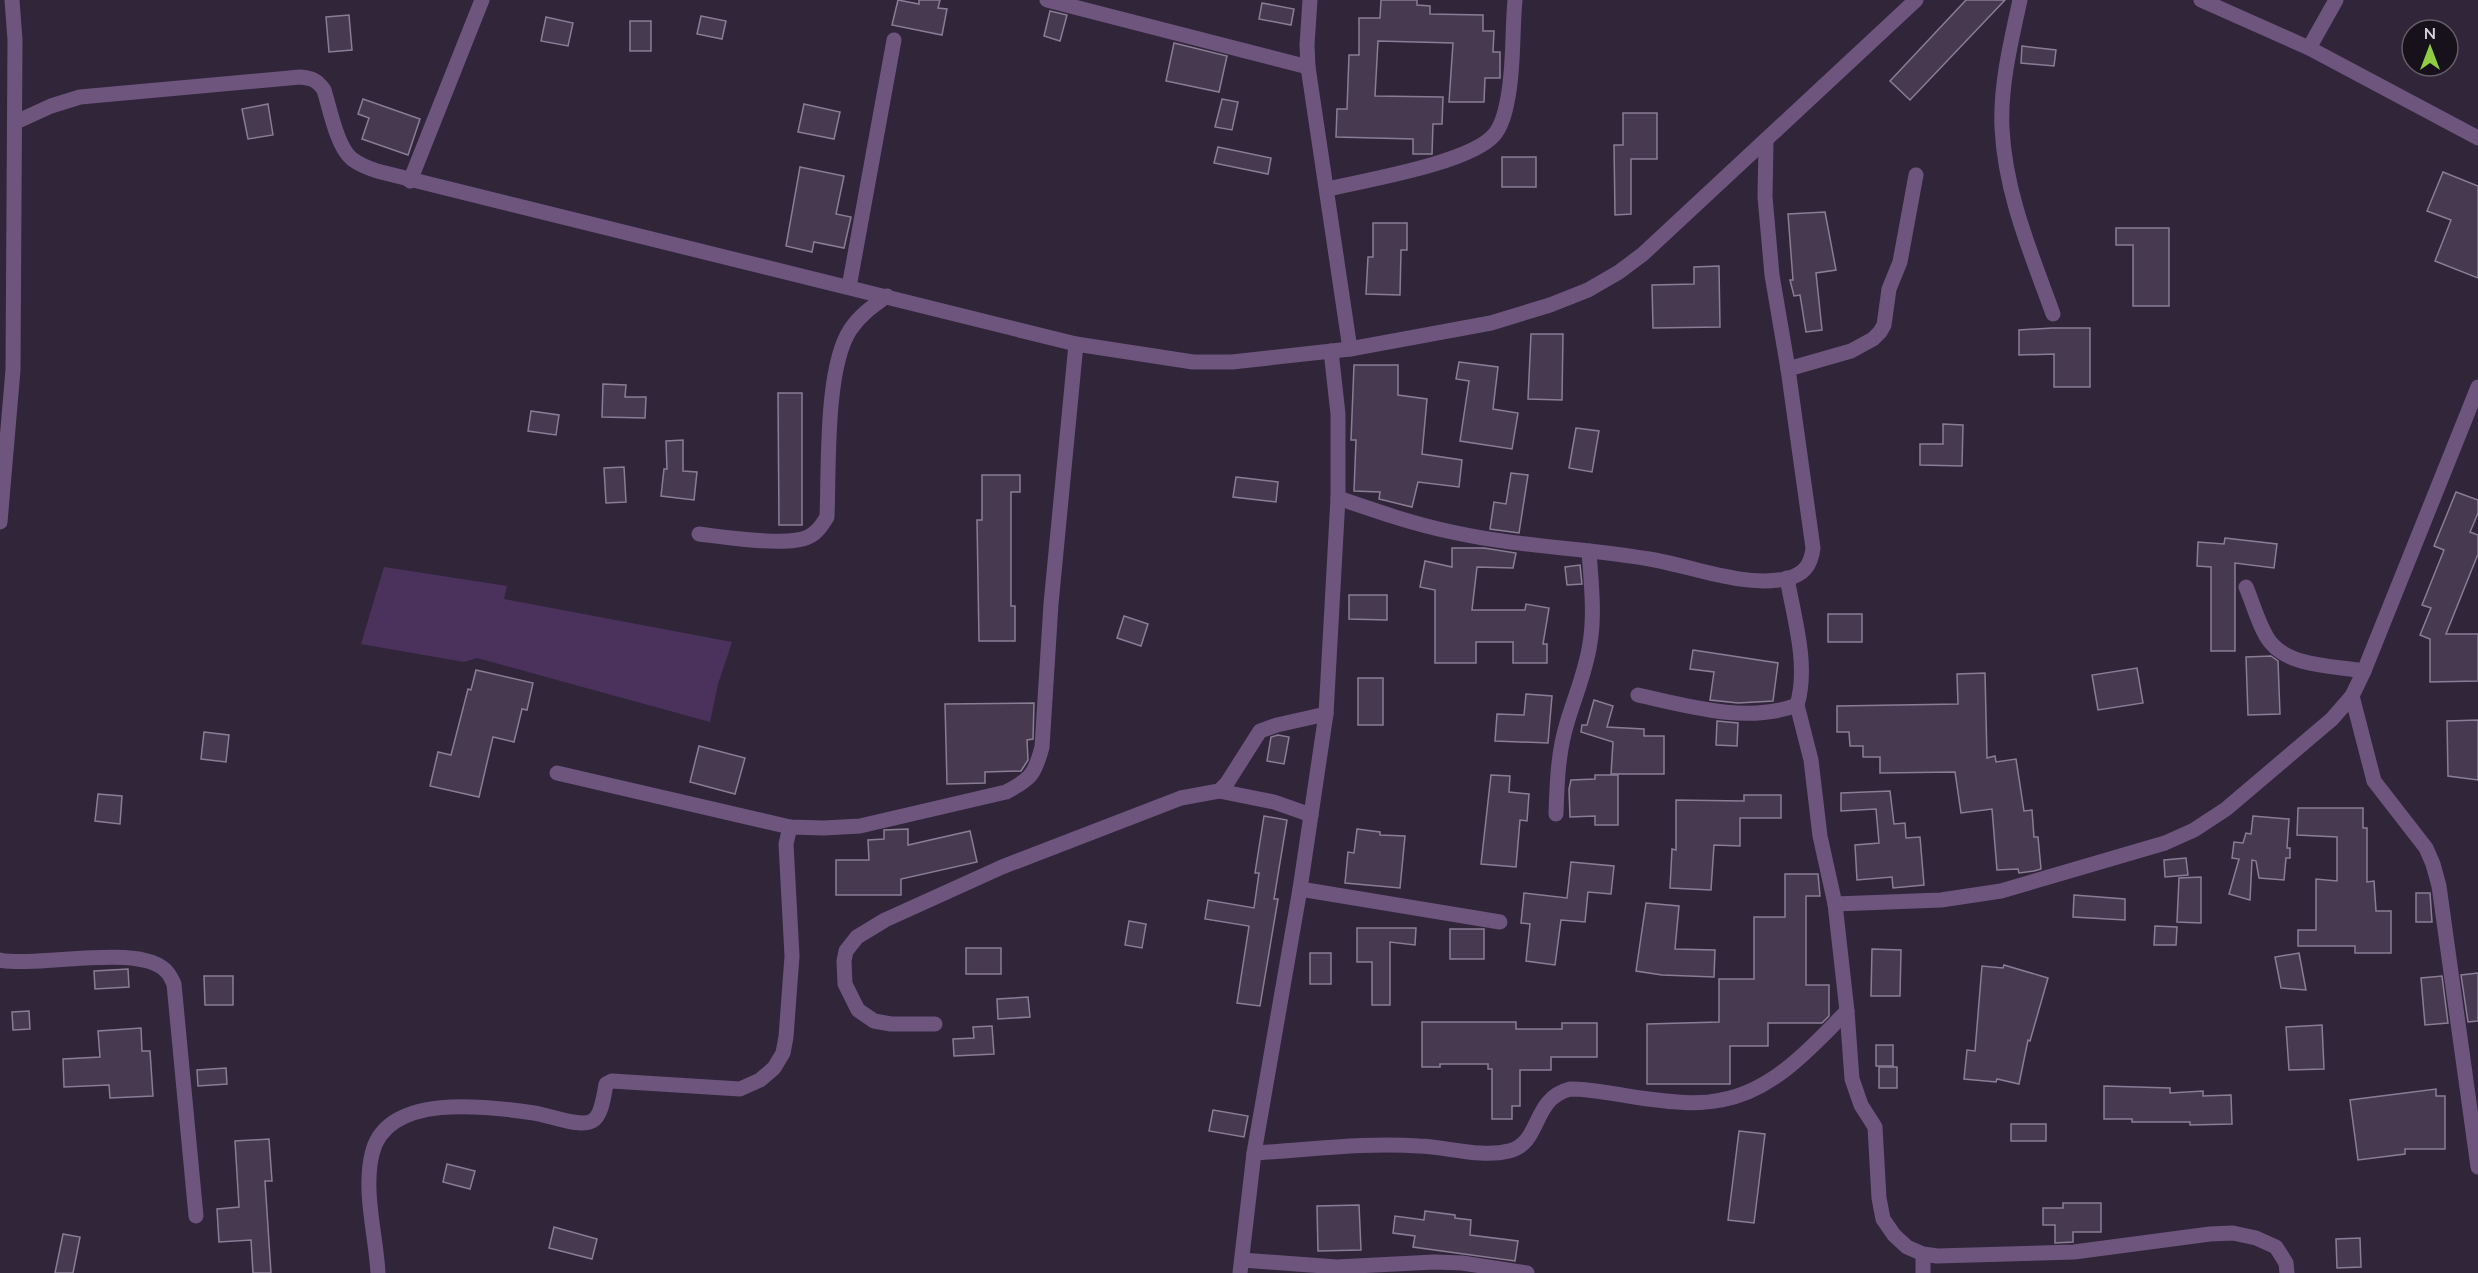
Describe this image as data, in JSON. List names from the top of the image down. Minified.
{"north":"top"}
